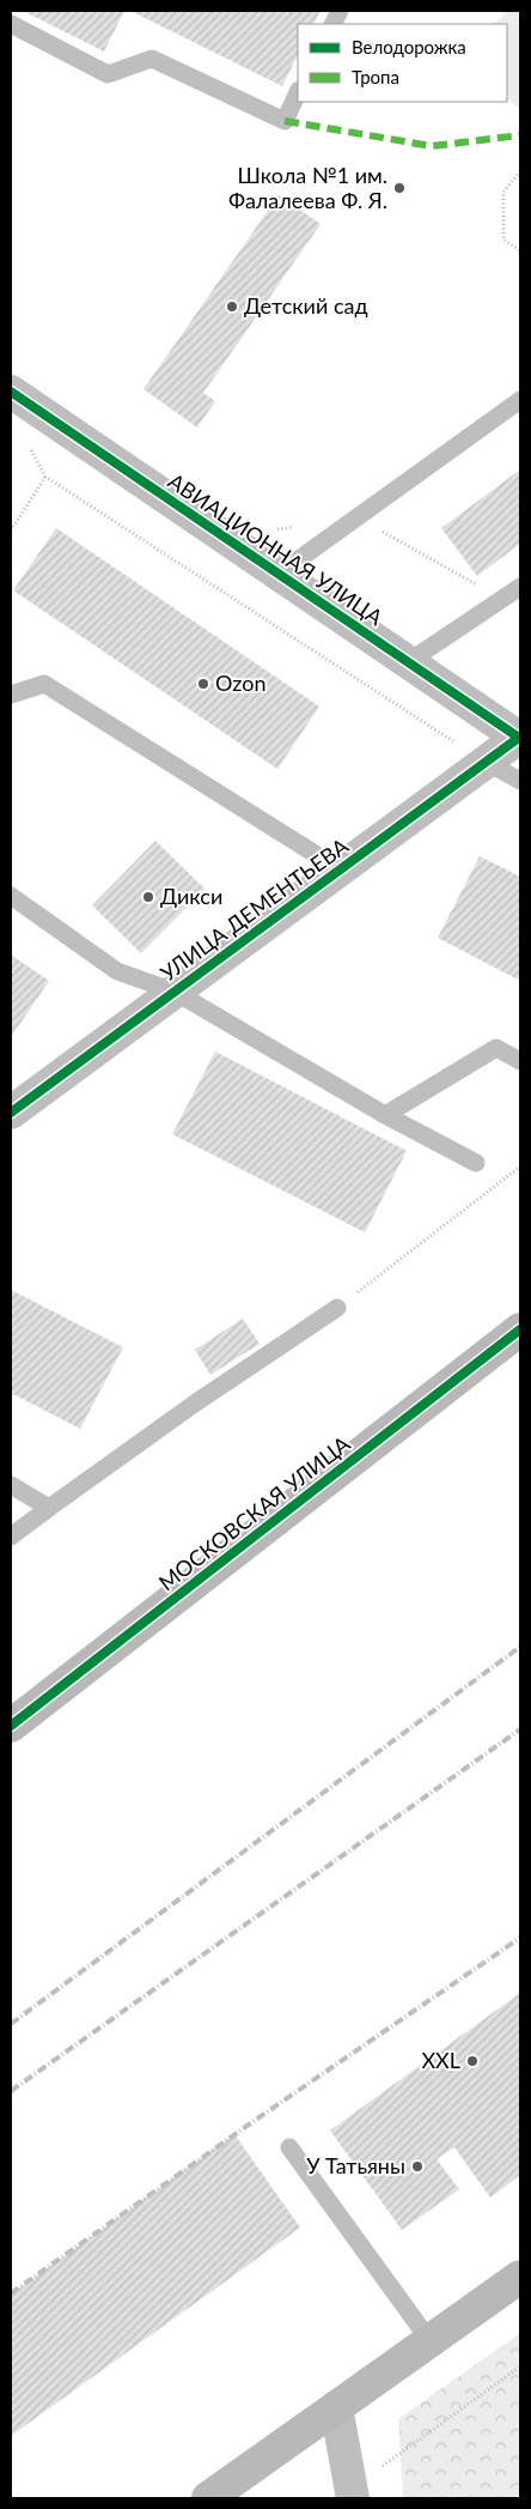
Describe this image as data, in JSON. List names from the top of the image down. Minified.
{"streets":{"street":["АВИАЦИОННАЯ УЛИЦА","УЛИЦА ДЕМЕНТЬЕВА","МОСКОВСКАЯ УЛИЦА"]},"crossings":[["АВИАЦИОННАЯ УЛИЦА","УЛИЦА ДЕМЕНТЬЕВА"]],"places":["Школа №1 им. Фалалеева Ф. Я.","Детский сад","Ozon","Дикси","XXL","У Татьяны"],"legend":["Велодорожка","Тропа"]}
